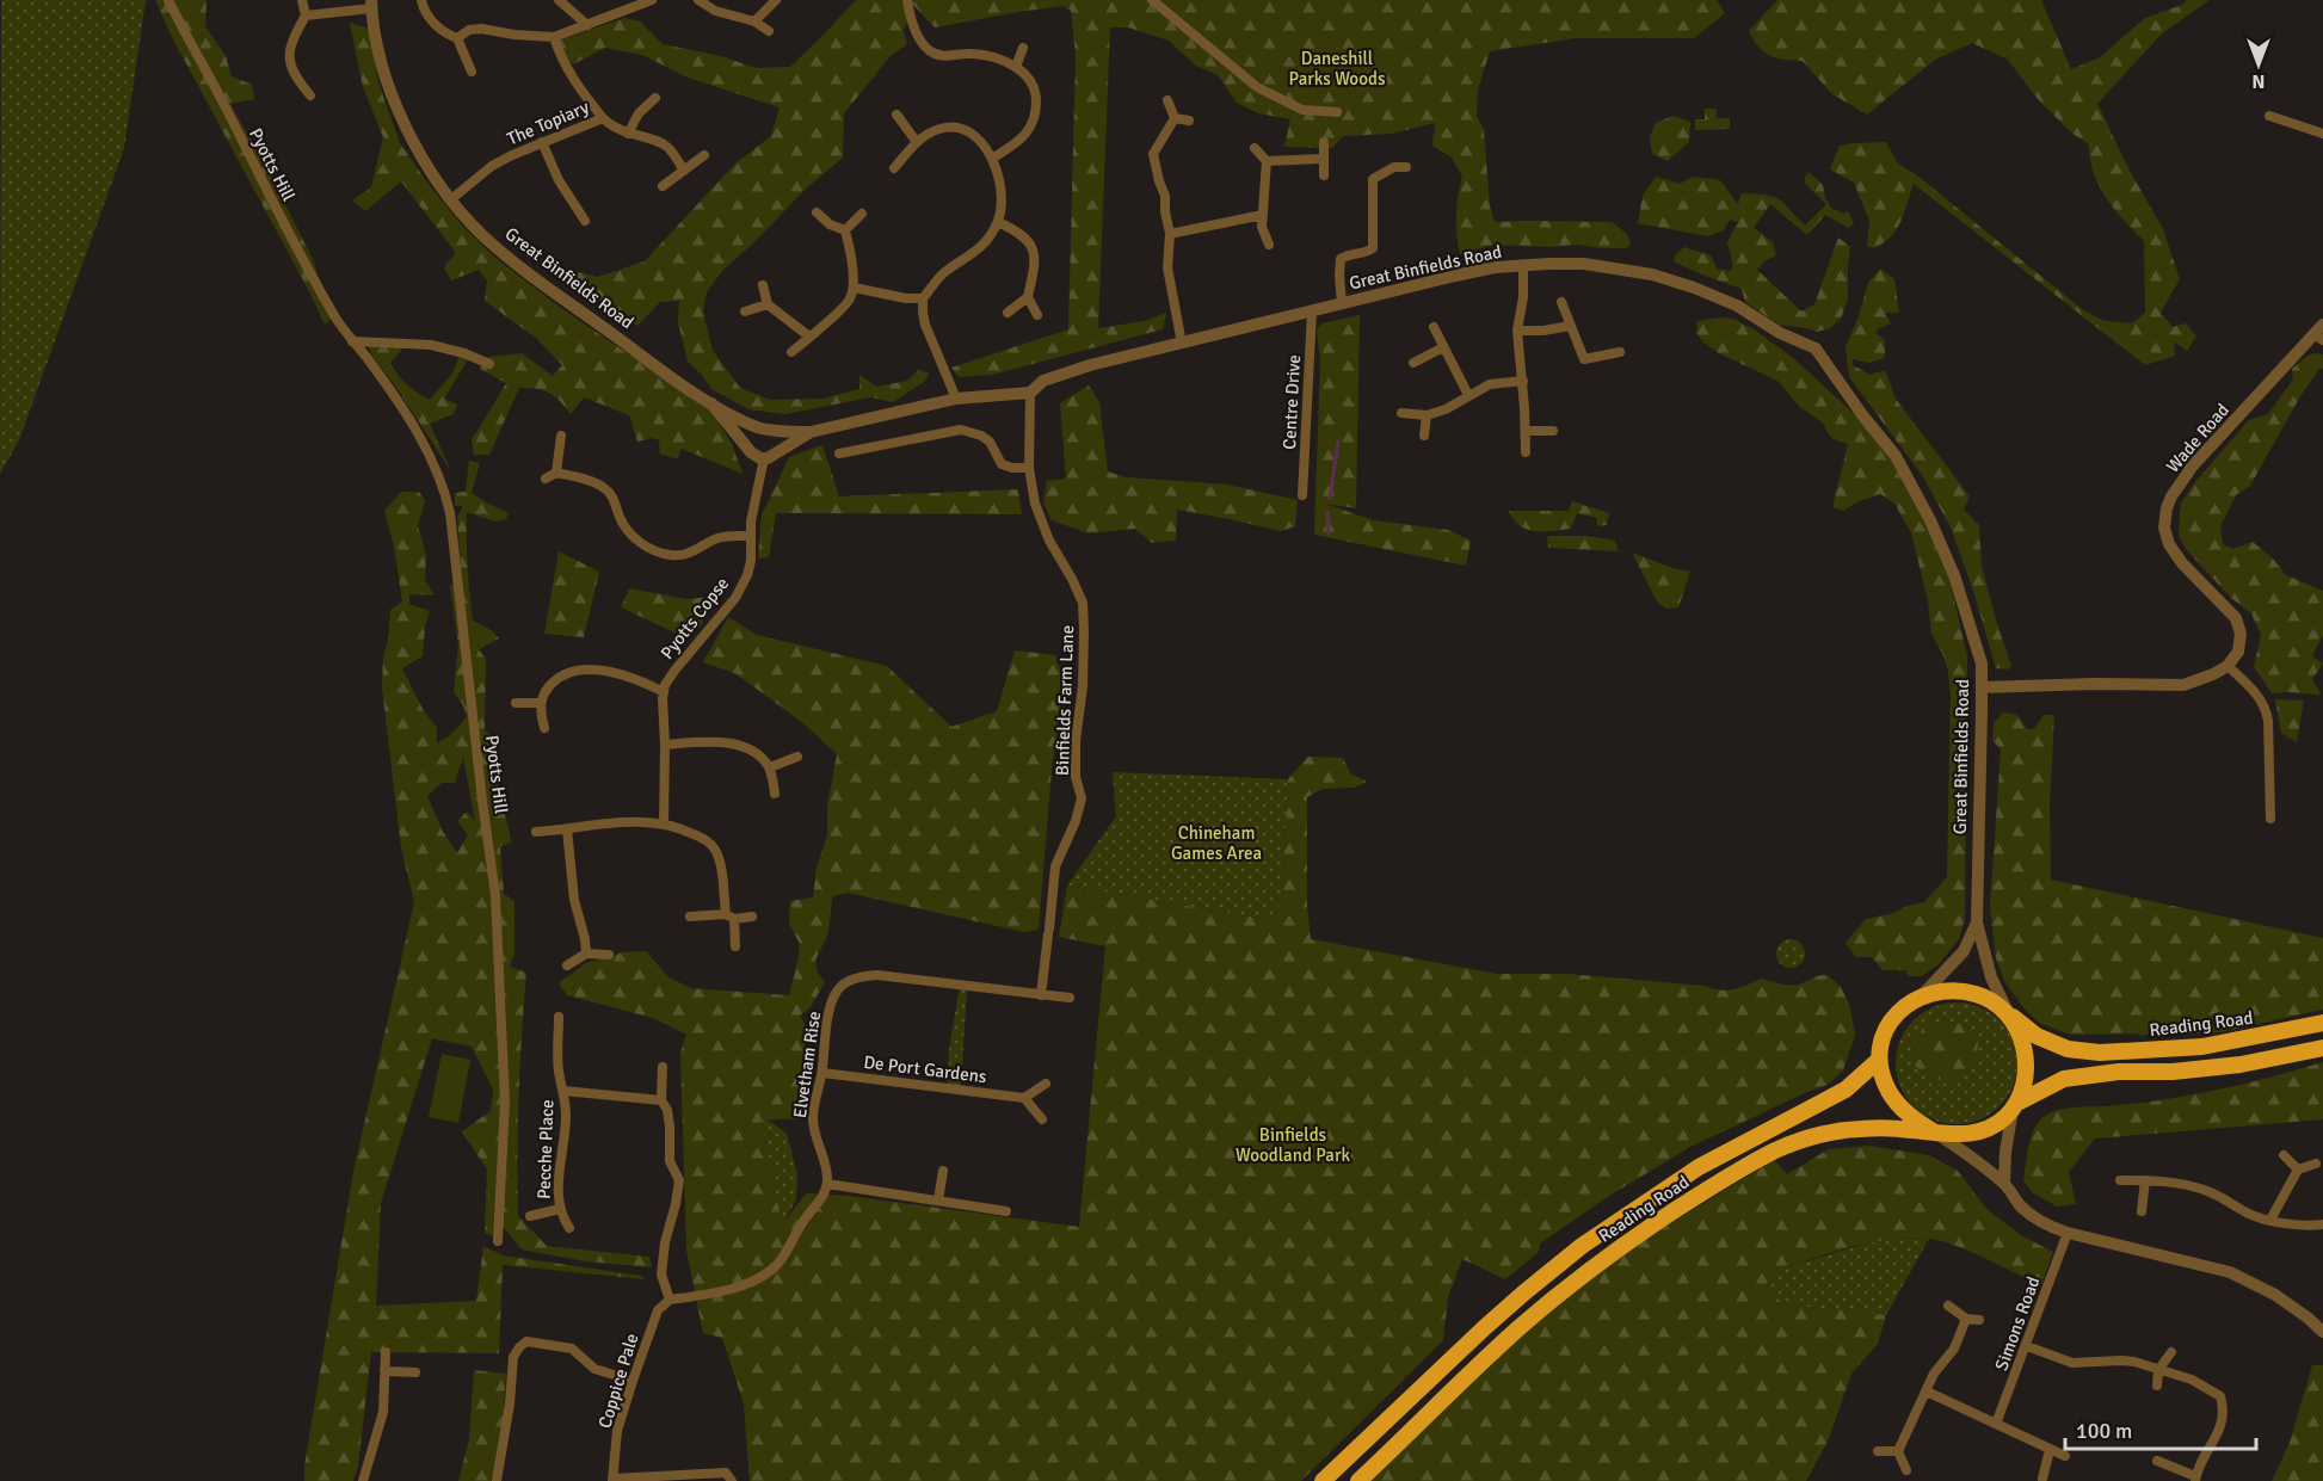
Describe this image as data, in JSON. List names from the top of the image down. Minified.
{"streets":{"highway":["Reading Road"],"street":["The Topiary","Pyotts Hill","Great Binfields Road","Centre Drive","Wade Road","Pyotts Copse","Binfields Farm Lane","Elvetham Rise","De Port Gardens","Pecche Place","Simons Road","Coppice Pale"]},"crossings":[["The Topiary","Great Binfields Road"],["Great Binfields Road","Centre Drive"],["Great Binfields Road","Pyotts Copse"],["Great Binfields Road","Binfields Farm Lane"],["Great Binfields Road","Reading Road"],["Binfields Farm Lane","Elvetham Rise"],["Reading Road","Simons Road"],["Elvetham Rise","De Port Gardens"]],"parks":["Daneshill Parks Woods","Chineham Games Area","Binfields Woodland Park"],"scale_bar":"100 m","north":"bottom"}
